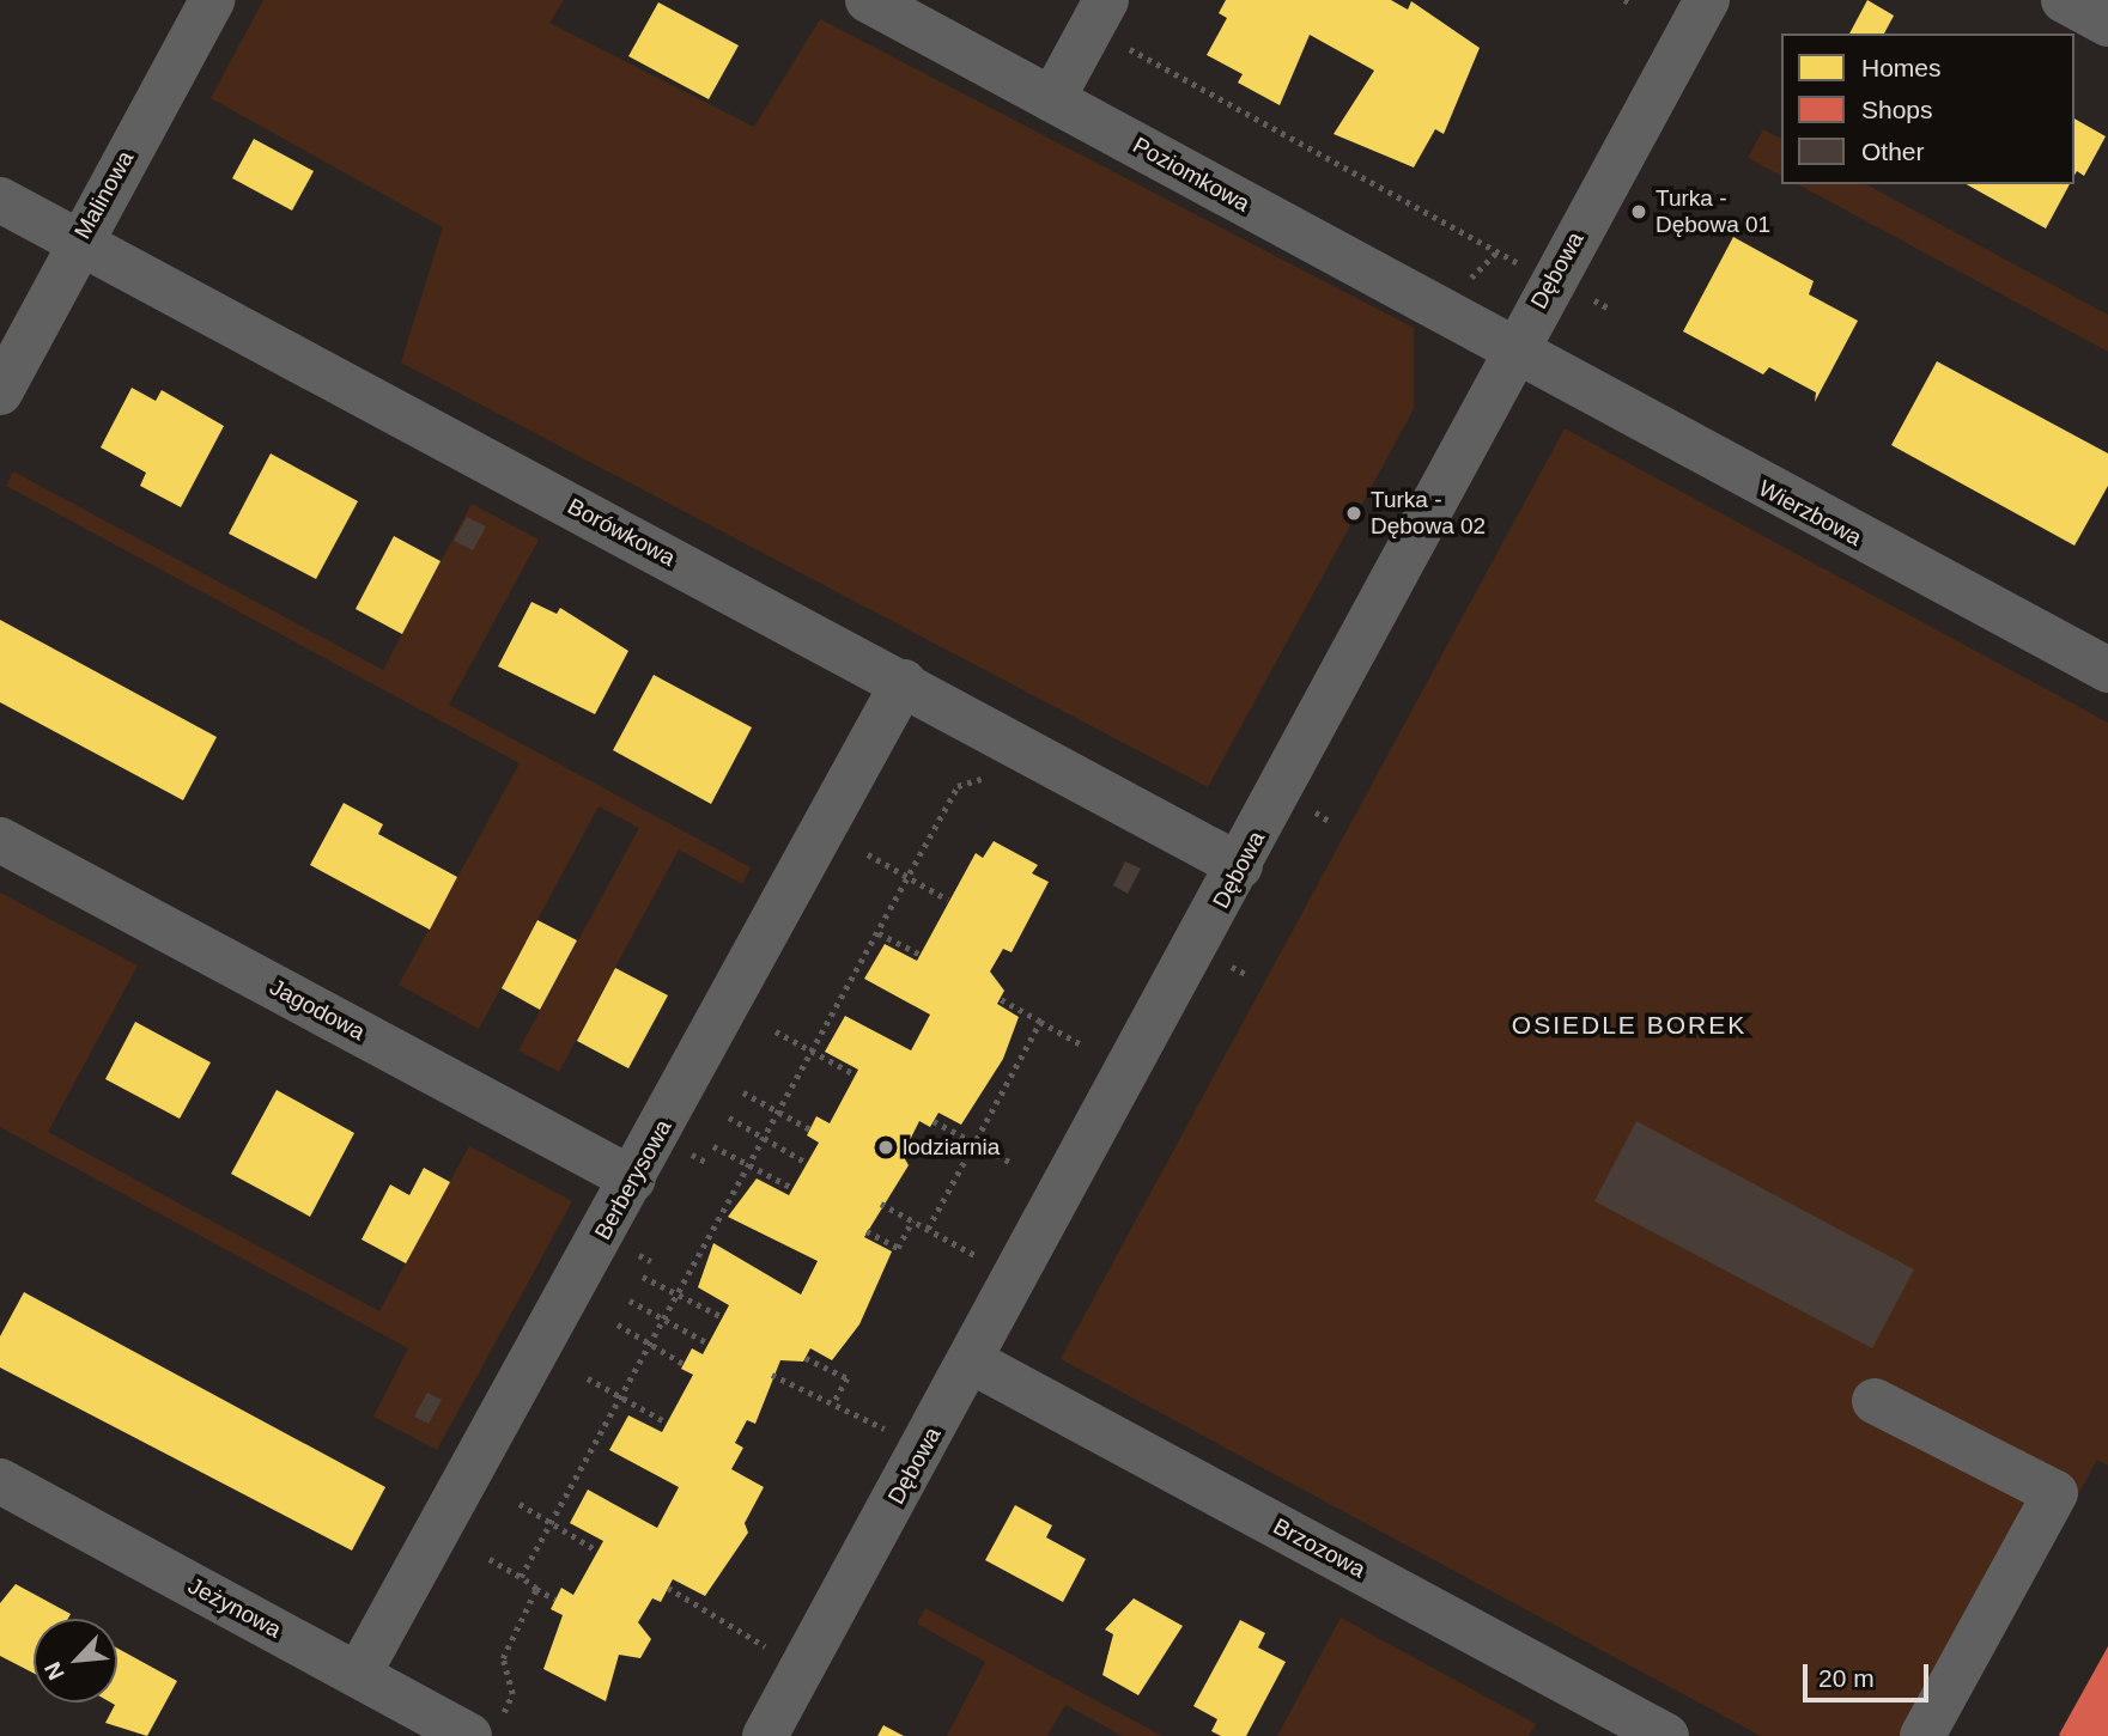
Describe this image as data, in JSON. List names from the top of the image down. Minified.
{"streets":{"street":["Poziomkowa","Malinowa","Dębowa","Wierzbowa","Borówkowa","Jagodowa","Berberysowa","Brzozowa","Jeżynowa"]},"crossings":[["Poziomkowa","Dębowa"],["Poziomkowa","Wierzbowa"],["Malinowa","Borówkowa"],["Dębowa","Wierzbowa"],["Dębowa","Borówkowa"],["Dębowa","Brzozowa"],["Borówkowa","Berberysowa"],["Jagodowa","Berberysowa"],["Berberysowa","Jeżynowa"]],"districts":["OSIEDLE BOREK"],"places":["Turka - Dębowa 01","Turka - Dębowa 02","lodziarnia"],"legend":["Homes","Shops","Other"],"scale_bar":"20 m","north":"bottom left"}
